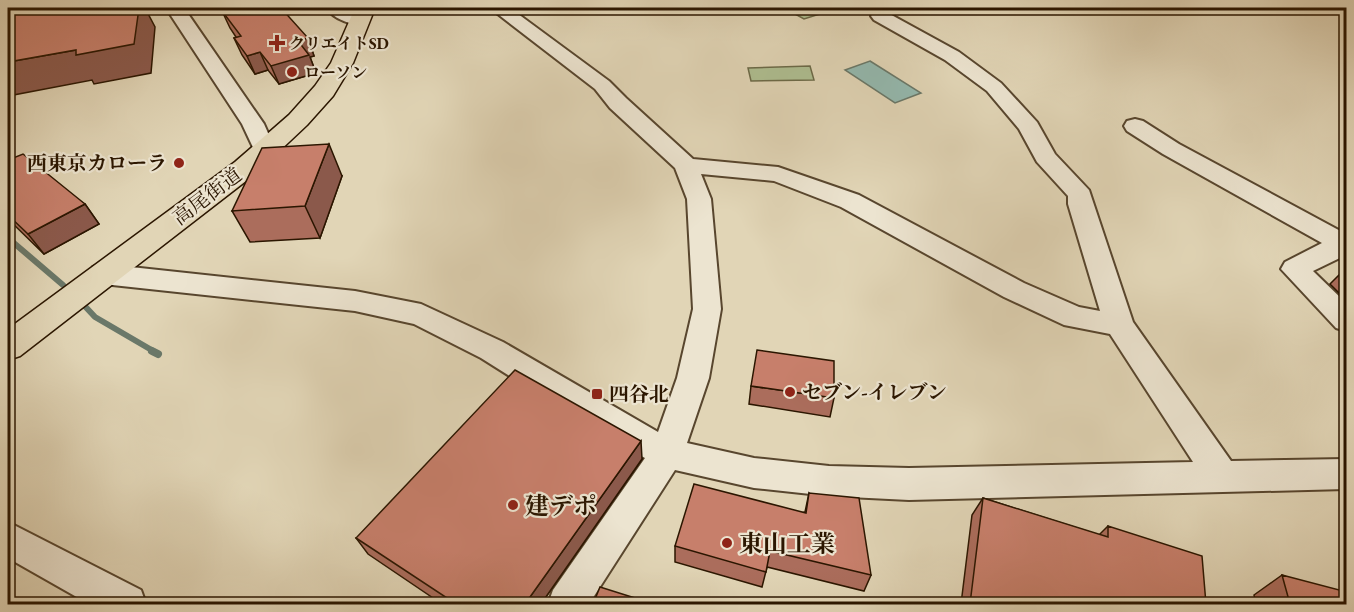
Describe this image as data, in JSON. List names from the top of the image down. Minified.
{"streets":{"main road":["高尾街道"]},"places":{"health":["クリエイトSD"],"other":["ローソン","西東京カローラ","セブン-イレブン","建デポ","東山工業"],"transit":["四谷北"]}}
